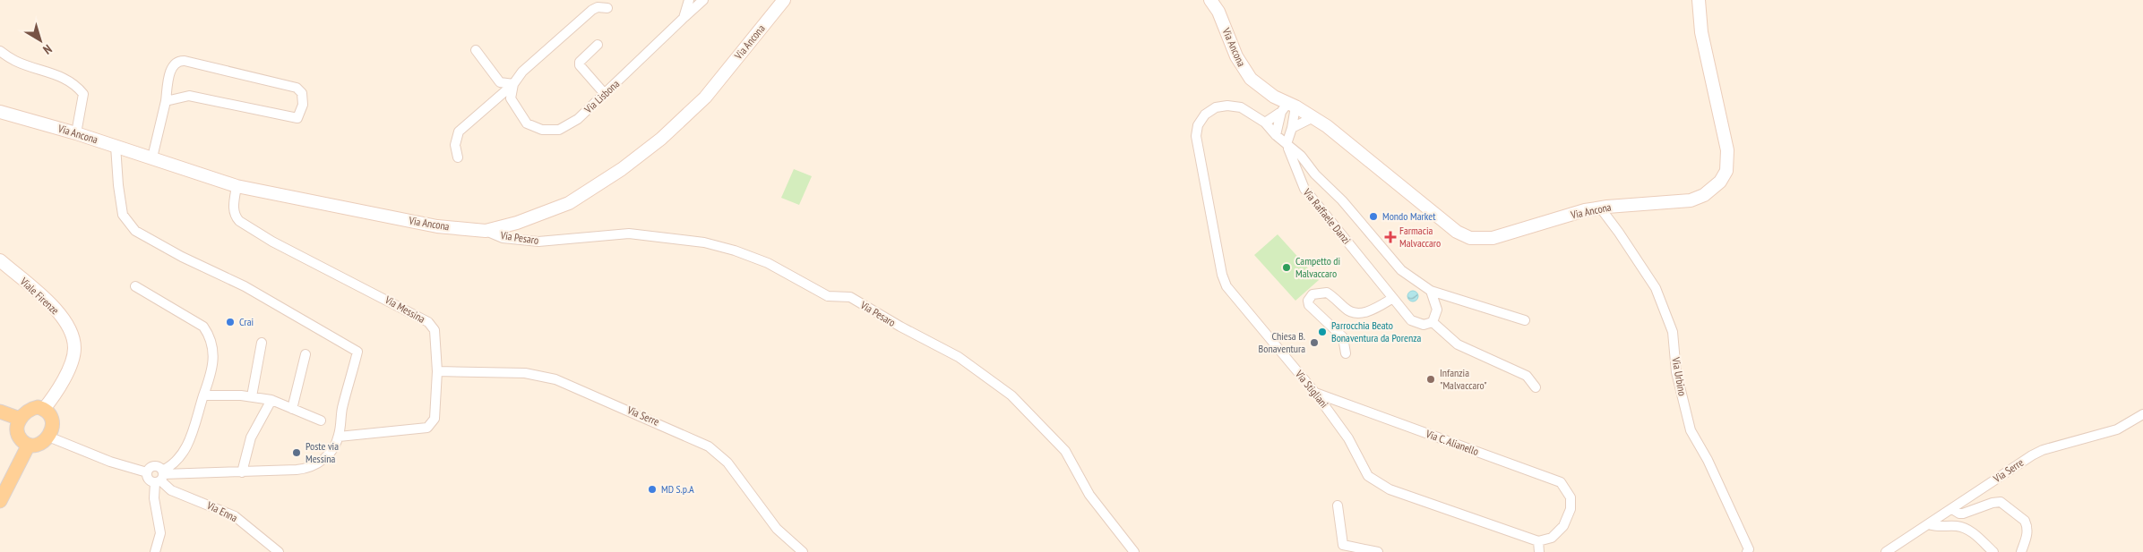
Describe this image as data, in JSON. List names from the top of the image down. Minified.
{"streets":{"street":["Via Ancona","Via Lisbona","Via Raffaele Danzi","Via Pesaro","Viale Firenze","Via Messina","Via Urbino","Via Stigliani","Via Serre","Via C. Alianello","Via Enna"]},"crossings":[["Via Ancona","Via Pesaro"],["Via Ancona","Via Messina"],["Via Ancona","Via Urbino"],["Via Raffaele Danzi","Via Stigliani"],["Via Messina","Via Serre"],["Via Stigliani","Via C. Alianello"]],"places":{"other":["Mondo Market","Campetto di Malvaccaro","Crai","Parrocchia Beato Bonaventura da Porenza","Chiesa B. Bonaventura","Infanzia \"Malvaccaro\"","Poste via Messina","MD S.p.A"],"health":["Farmacia Malvaccaro"]},"north":"bottom right"}
